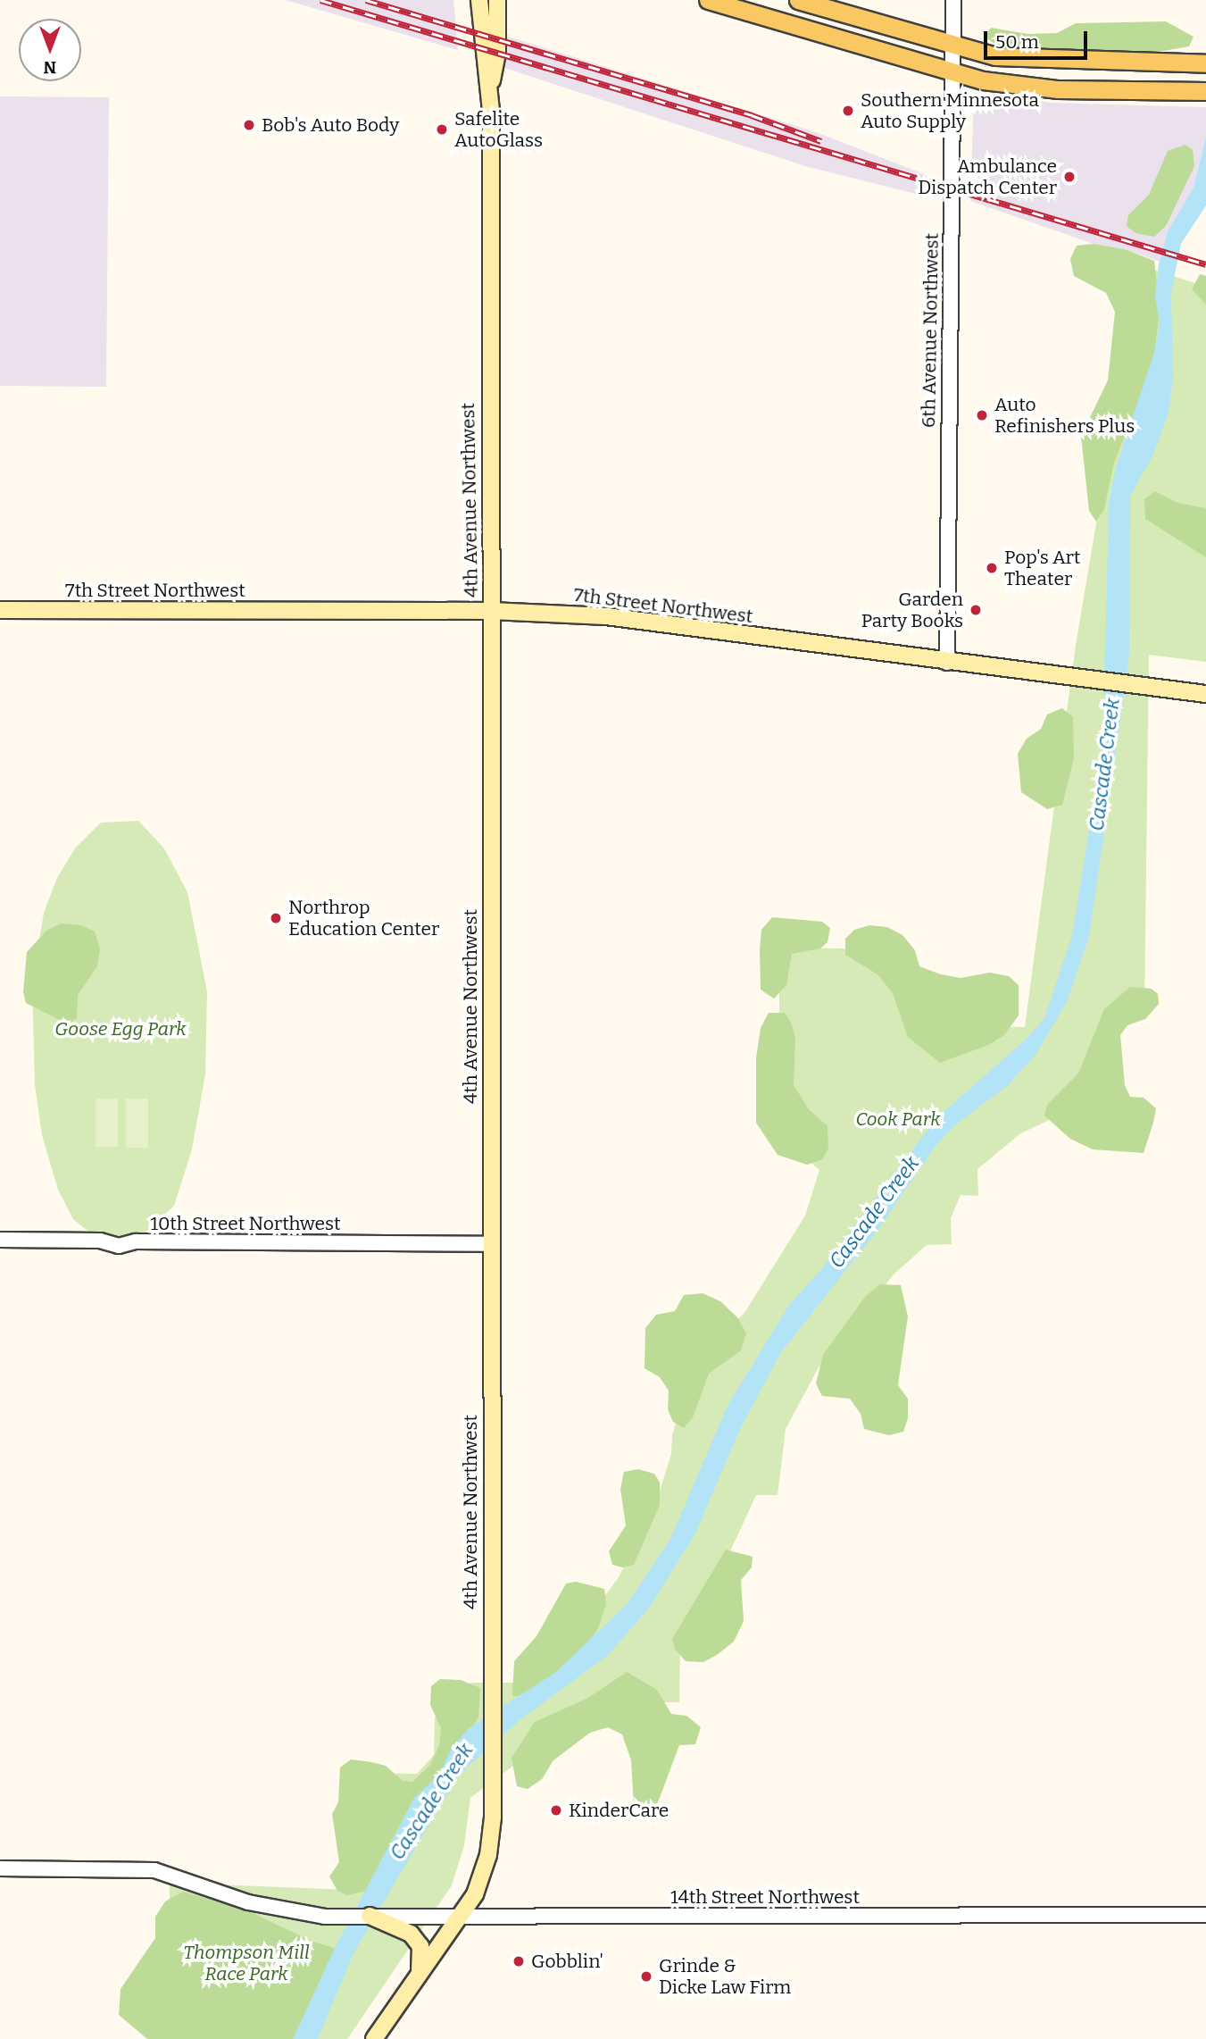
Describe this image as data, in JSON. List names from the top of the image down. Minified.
{"streets":{"main road":["4th Avenue Northwest","7th Street Northwest"],"street":["6th Avenue Northwest","10th Street Northwest","14th Street Northwest"]},"crossings":[["6th Avenue Northwest","7th Street Northwest"],["4th Avenue Northwest","7th Street Northwest"],["4th Avenue Northwest","10th Street Northwest"],["4th Avenue Northwest","14th Street Northwest"]],"water":["Cascade Creek"],"parks":["Goose Egg Park","Cook Park","Thompson Mill Race Park"],"places":["Southern Minnesota Auto Supply","Bob's Auto Body","Safelite AutoGlass","Ambulance Dispatch Center","Auto Refinishers Plus","Pop's Art Theater","Garden Party Books","Northrop Education Center","KinderCare","Gobblin'","Grinde & Dicke Law Firm"],"scale_bar":"50 m","north":"bottom"}
